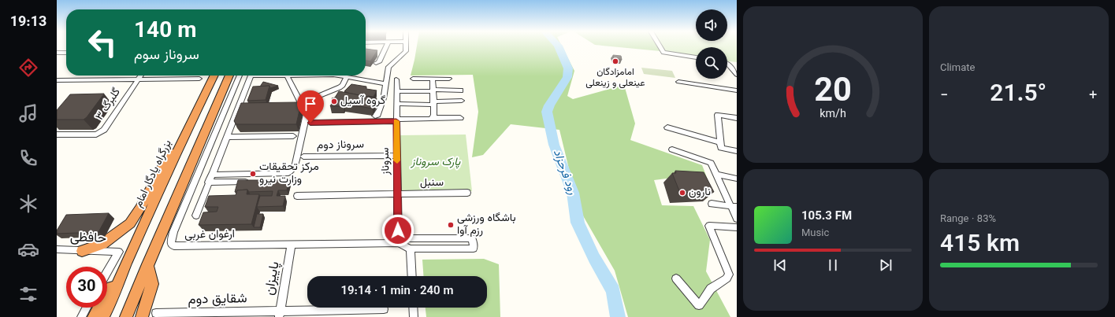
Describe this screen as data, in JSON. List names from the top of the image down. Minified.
{"streets":{"highway":["بزرگراه یادگار امام"],"street":["گلبرگ ۳","سروناز دوم","سروناز","سنبل","ارغوان غربی","حافظی","پاییزان","شقایق دوم"]},"crossings":[["سروناز دوم","سروناز"],["سروناز","سنبل"],["سروناز","ارغوان غربی"],["ارغوان غربی","پاییزان"],["پاییزان","شقایق دوم"]],"water":["رود فرحزاد"],"parks":["پارک سروناز"],"places":["امامزادگان عینعلی و زینعلی","گروه آسیل","مرکز تحقیقات وزارت نیرو","نارون","باشگاه ورزشی رزم آوا"],"page":{"tabs":"19:13","tile":["Climate",["Range · 83%","415 km"]],"turn":["140 m","سروناز سوم"],"heat":["−","21.5°","+"],"song":["105.3 FM","Music"],"limit":"30","trip":"19:14 · 1 min · 240 m","gauge":["20","km/h"]}}
